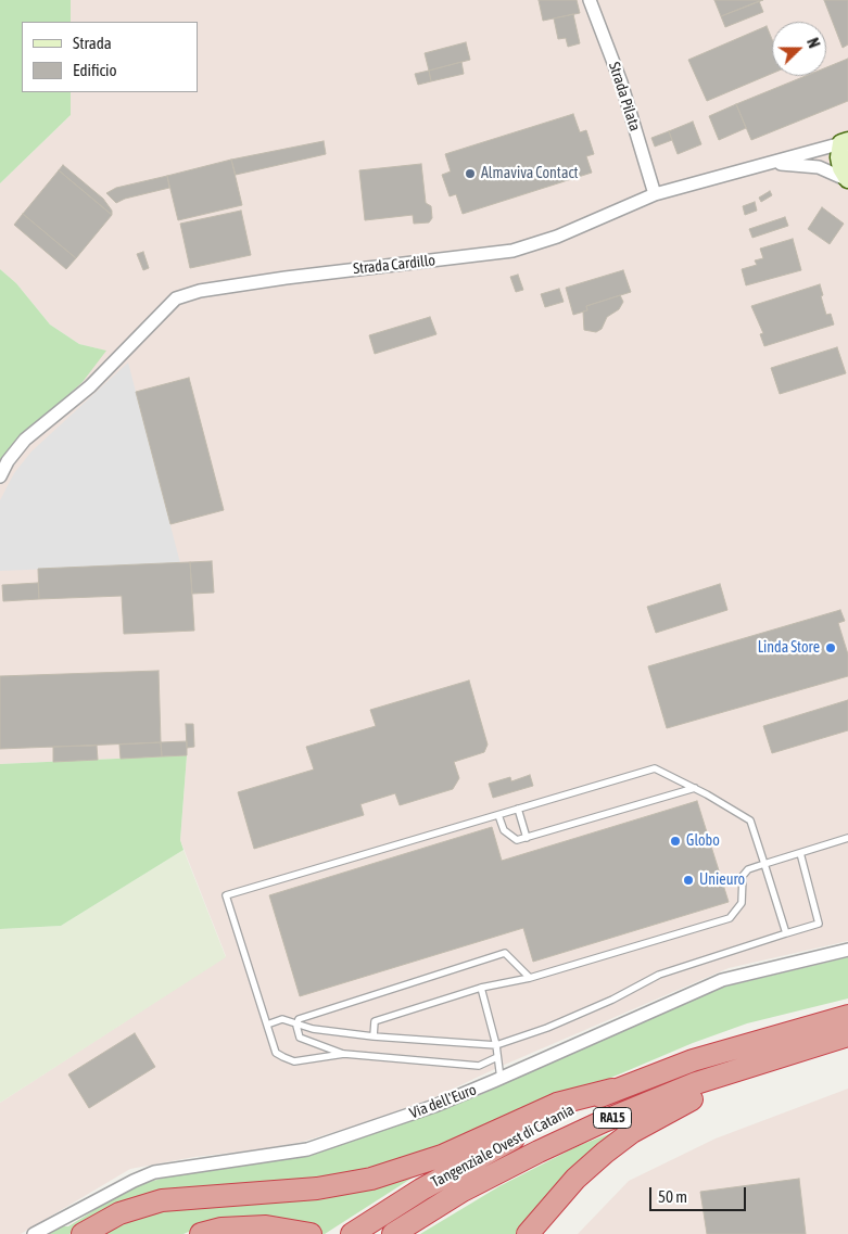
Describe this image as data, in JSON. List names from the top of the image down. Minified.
{"streets":{"highway":["RA15","Tangenziale Ovest di Catania"],"street":["Strada Pilata","Strada Cardillo","Via dell'Euro"]},"crossings":[["Strada Pilata","Strada Cardillo"]],"places":["Almaviva Contact","Linda Store","Globo","Unieuro"],"legend":["Strada","Edificio"],"scale_bar":"50 m","north":"right"}
